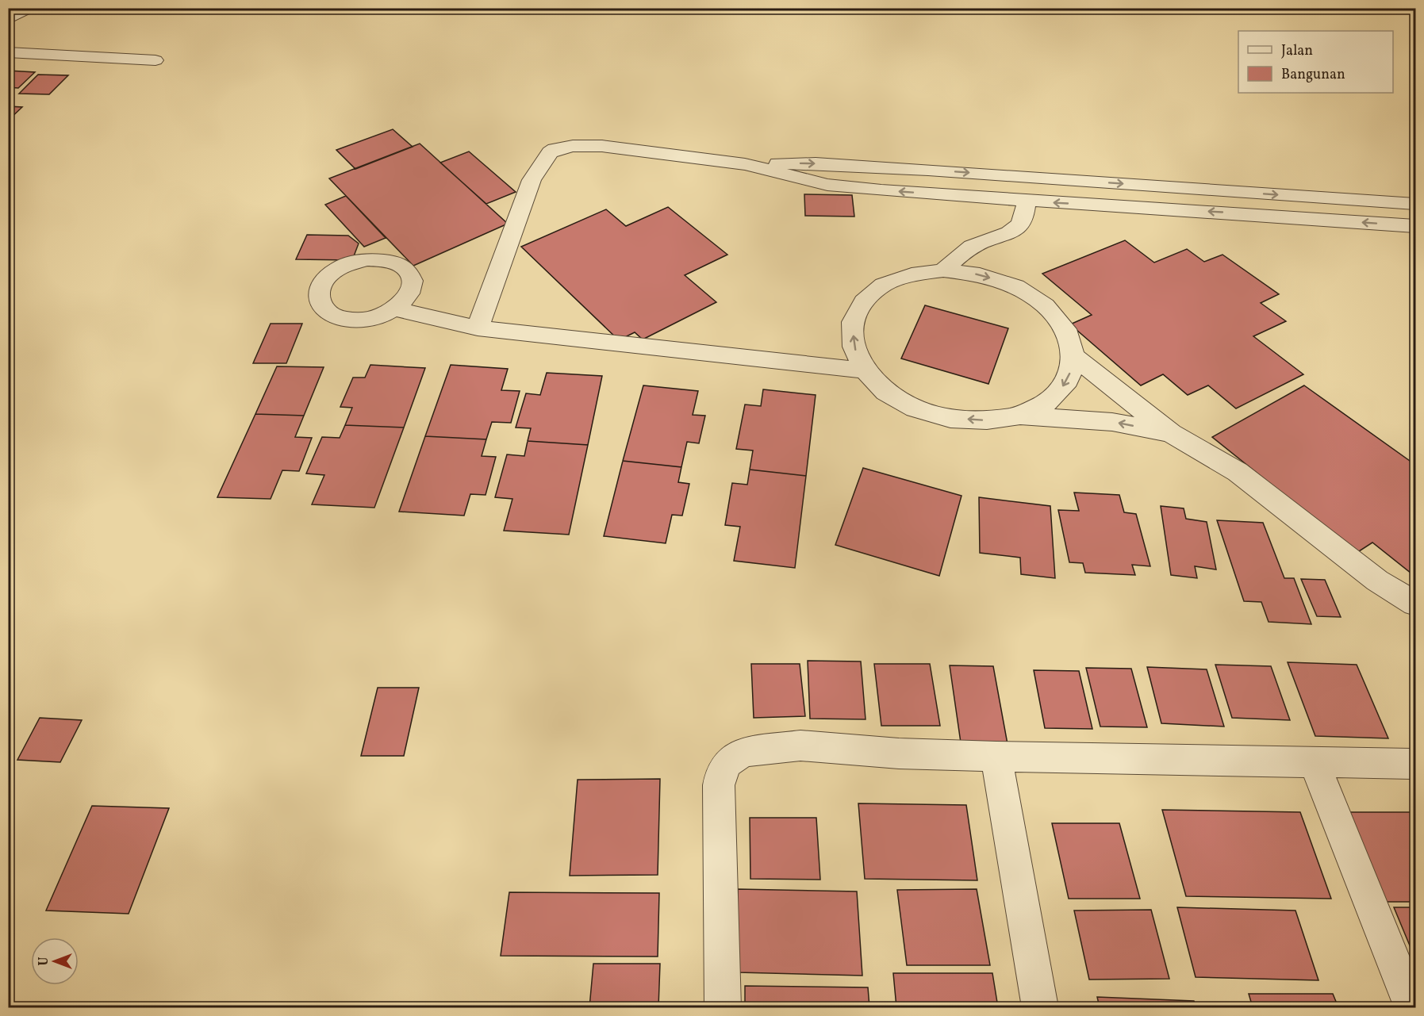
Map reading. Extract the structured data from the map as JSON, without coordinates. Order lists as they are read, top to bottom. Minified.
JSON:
{"legend":["Jalan","Bangunan"],"north":"left"}
